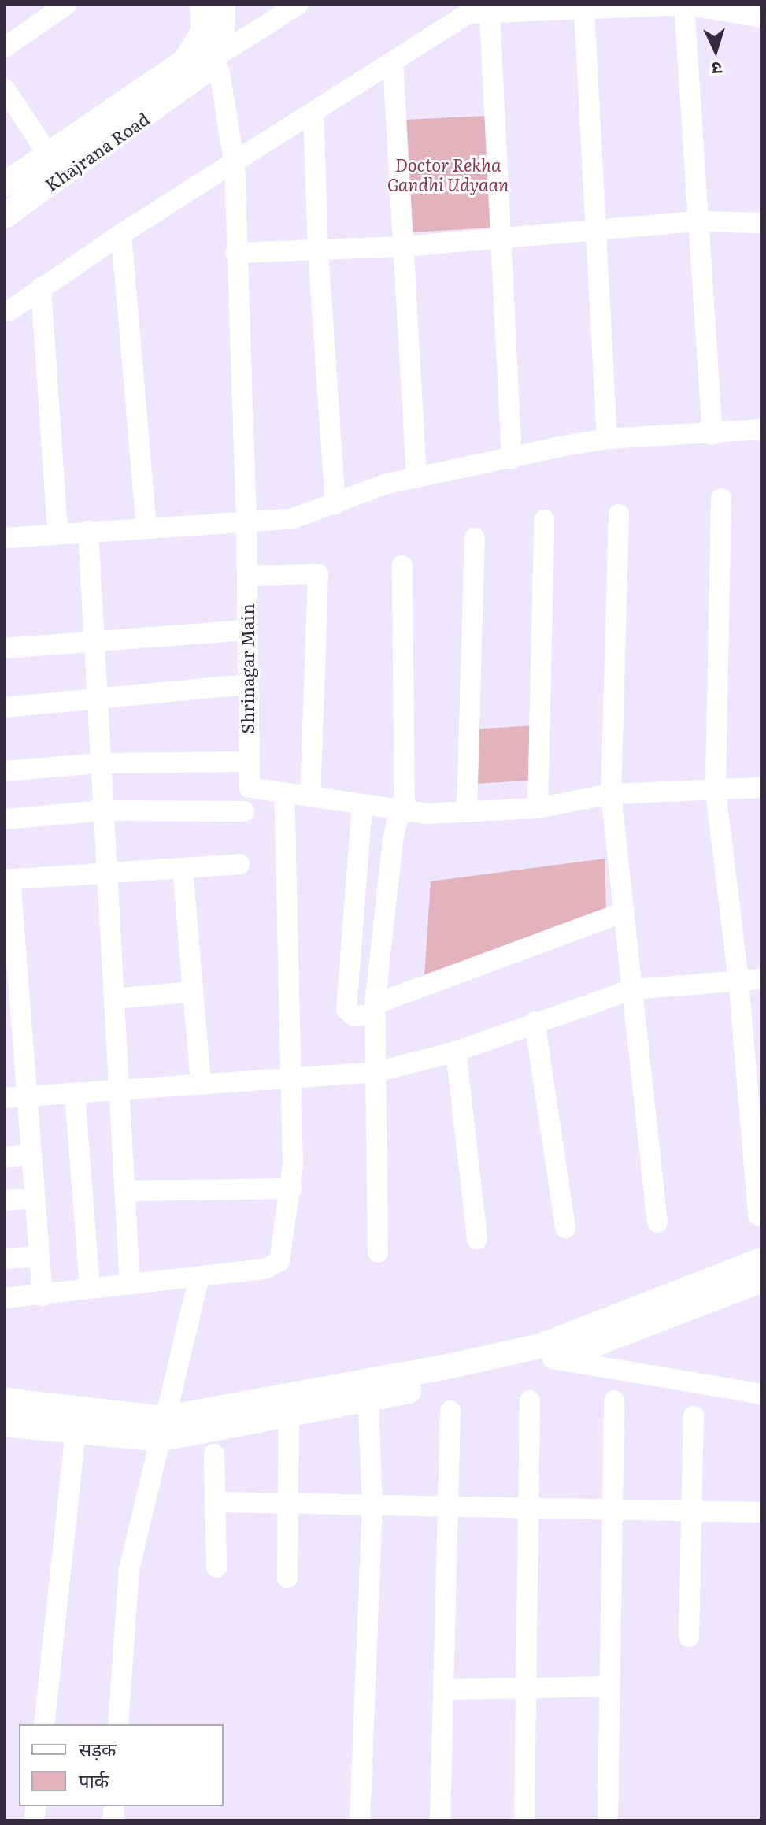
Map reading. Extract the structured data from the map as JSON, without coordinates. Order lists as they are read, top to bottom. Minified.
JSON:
{"streets":{"main road":["Khajrana Road"],"street":["Shrinagar Main"]},"parks":["Doctor Rekha Gandhi Udyaan"],"legend":["सड़क","पार्क"],"north":"bottom"}
